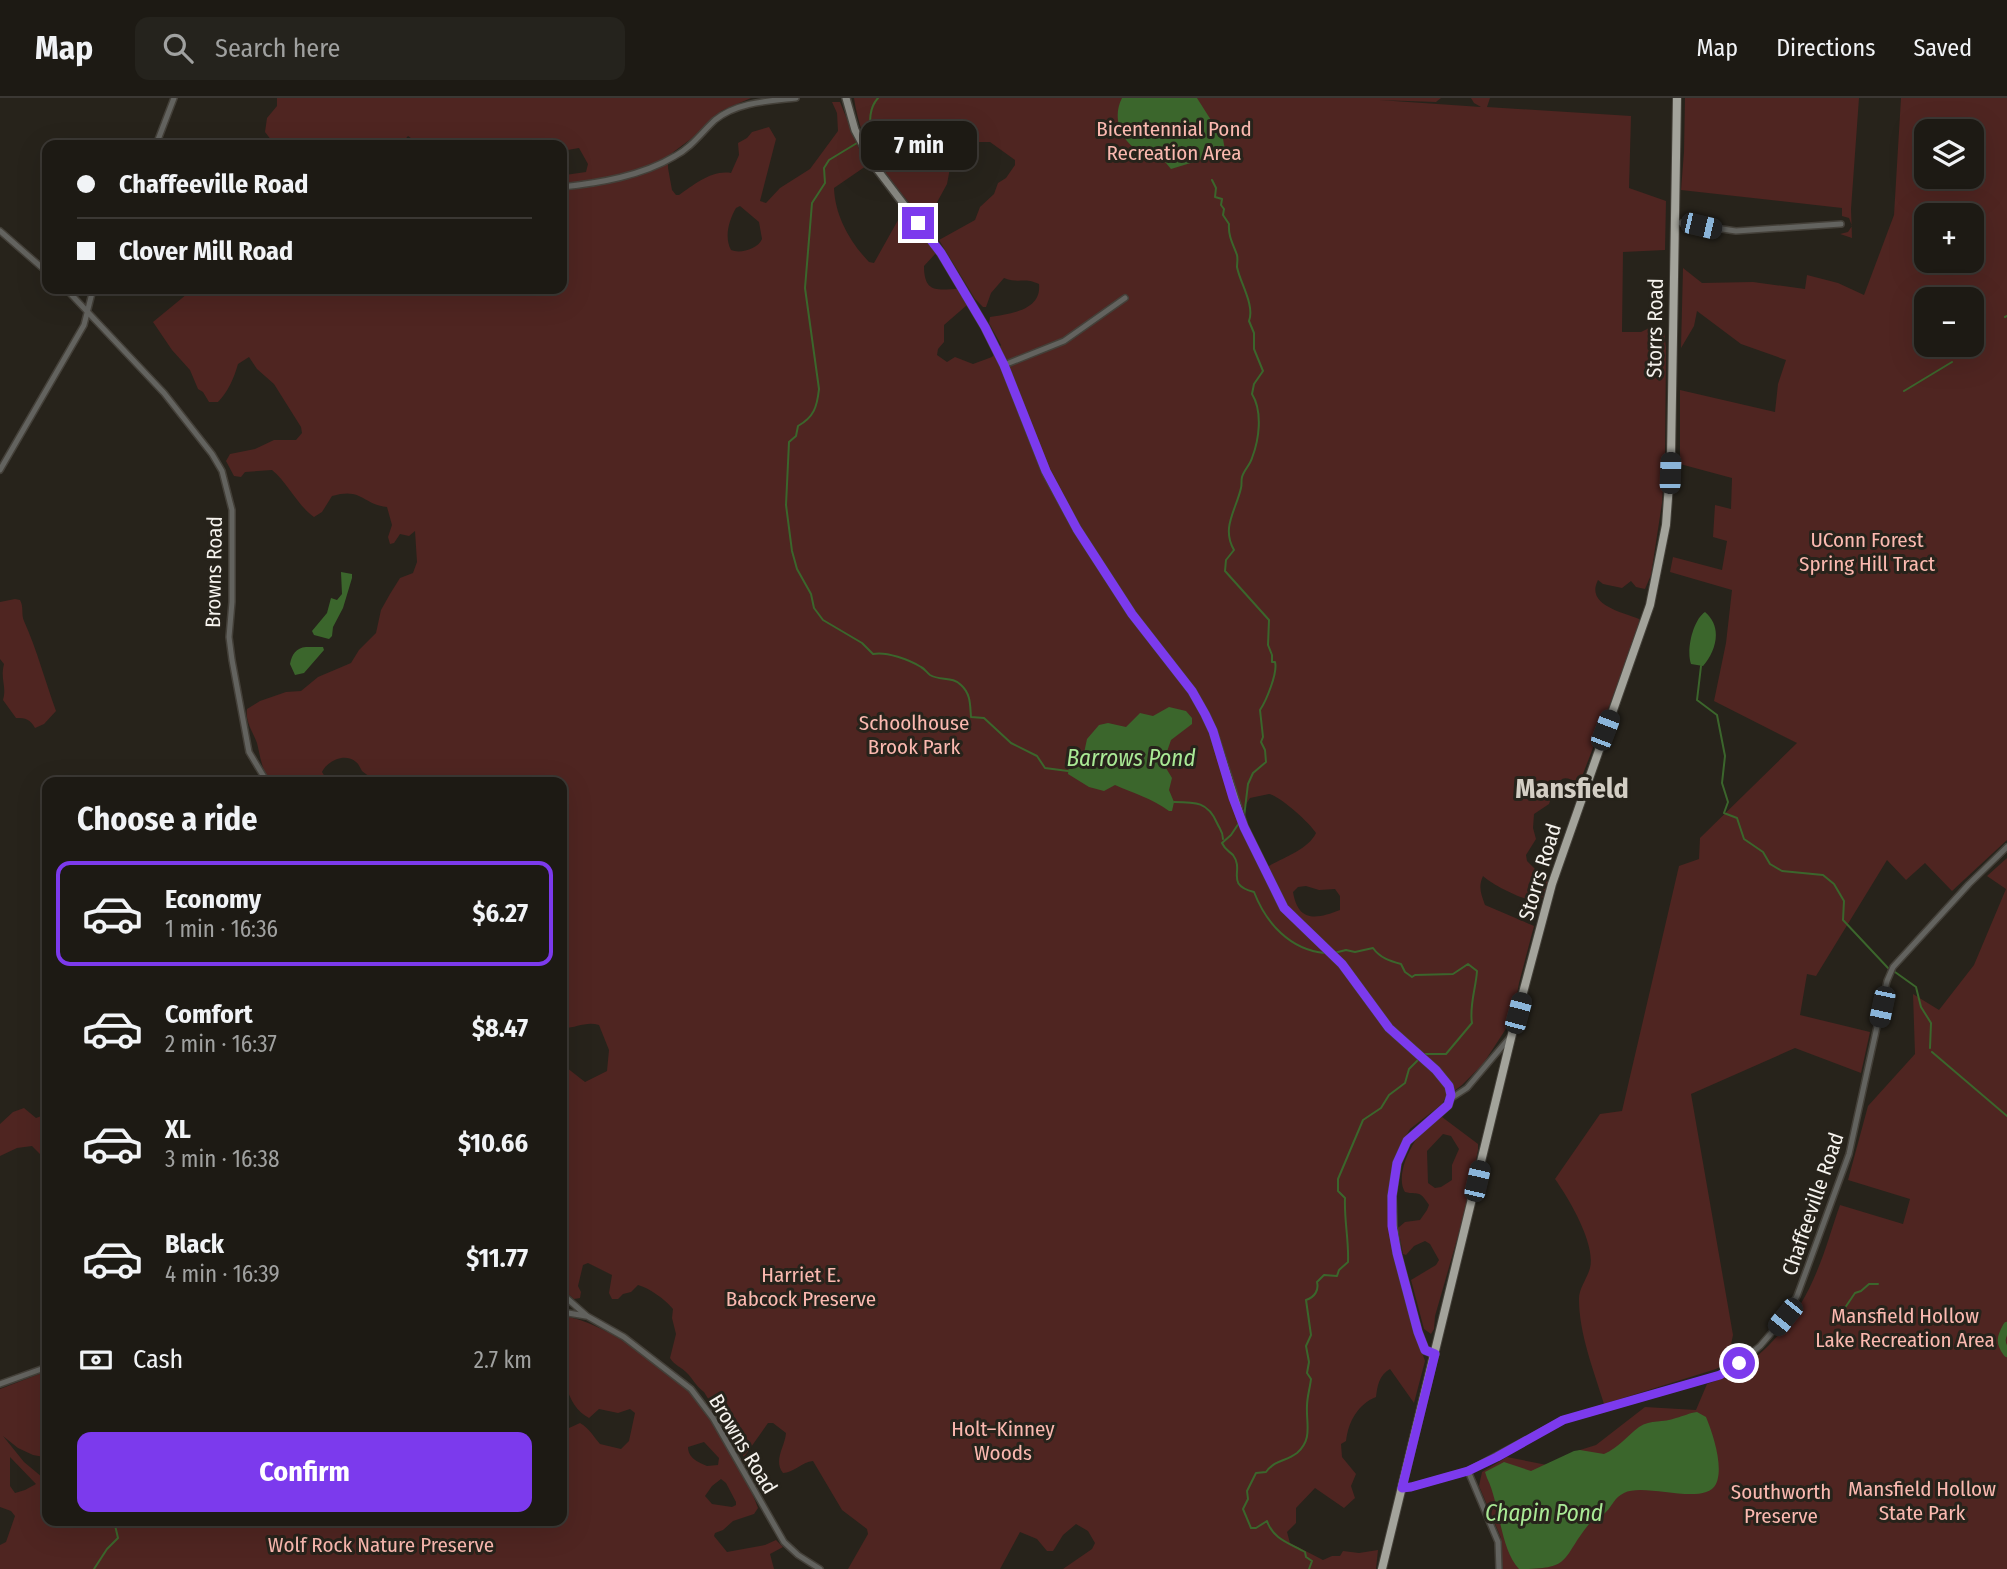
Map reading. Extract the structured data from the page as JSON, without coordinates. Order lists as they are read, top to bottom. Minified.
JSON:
{"streets":{"main road":["Storrs Road"],"street":["Browns Road","Chaffeeville Road"]},"crossings":[["Storrs Road","Chaffeeville Road"]],"districts":["Mansfield"],"water":["Barrows Pond","Chapin Pond"],"parks":["Bicentennial Pond Recreation Area","UConn Forest Spring Hill Tract","Schoolhouse Brook Park","Harriet E. Babcock Preserve","Mansfield Hollow Lake Recreation Area","Holt–Kinney Woods","Mansfield Hollow State Park","Southworth Preserve","Wolf Rock Nature Preserve"],"page":{"header":"Map","search":"Search here","nav":["Map","Directions","Saved"],"map_buttons":["+","−"],"bubble":"7 min","banner":["Chaffeeville Road","Clover Mill Road"],"heading":"Choose a ride","list":[{"name":"Economy","note":"1 min · 16:36","value":"$6.27"},{"name":"Comfort","note":"2 min · 16:37","value":"$8.47"},{"name":"XL","note":"3 min · 16:38","value":"$10.66"},{"name":"Black","note":"4 min · 16:39","value":"$11.77"}],"pay":["Cash","2.7 km"],"buttons":"Confirm"}}
